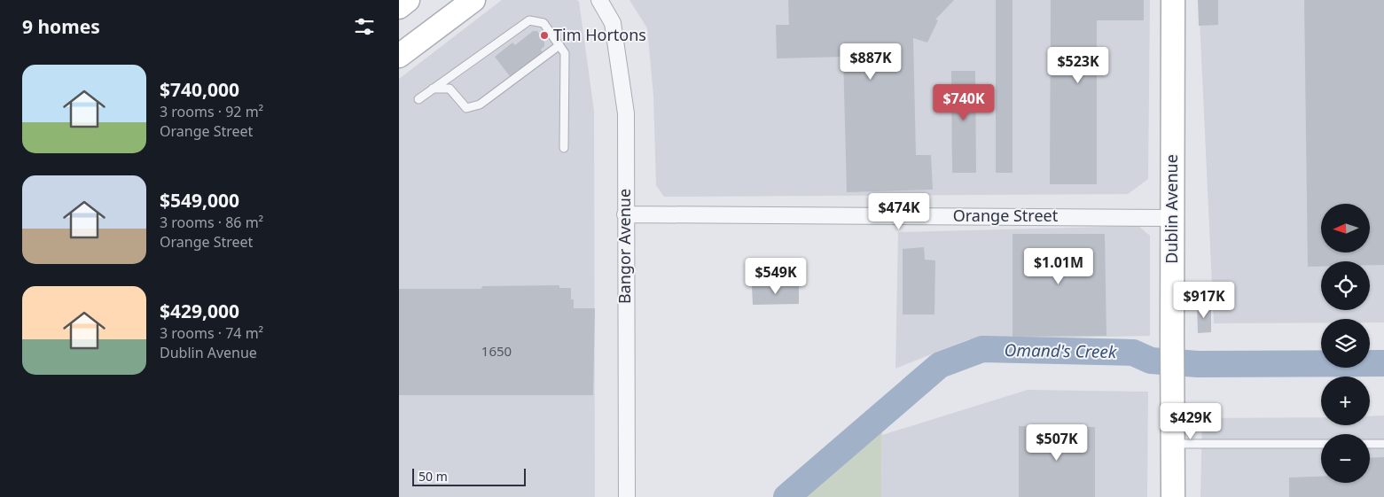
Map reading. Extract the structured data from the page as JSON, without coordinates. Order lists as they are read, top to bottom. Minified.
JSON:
{"streets":{"main road":["Dublin Avenue"],"street":["Orange Street","Bangor Avenue"]},"crossings":[["Dublin Avenue","Orange Street"],["Orange Street","Bangor Avenue"]],"water":["Omand's Creek"],"places":["Tim Hortons"],"house_numbers":["1650"],"scale_bar":"50 m","north":"left","page":{"heading":"9 homes","price":["$887K","$523K","$740K","$474K","$1.01M","$549K","$917K","$429K","$507K"],"list":[{"name":"$740,000","note":"3 rooms · 92 m² · Orange Street"},{"name":"$549,000","note":"3 rooms · 86 m² · Orange Street"},{"name":"$429,000","note":"3 rooms · 74 m² · Dublin Avenue"}],"map_buttons":["+","−"],"scale":"50 m"}}
